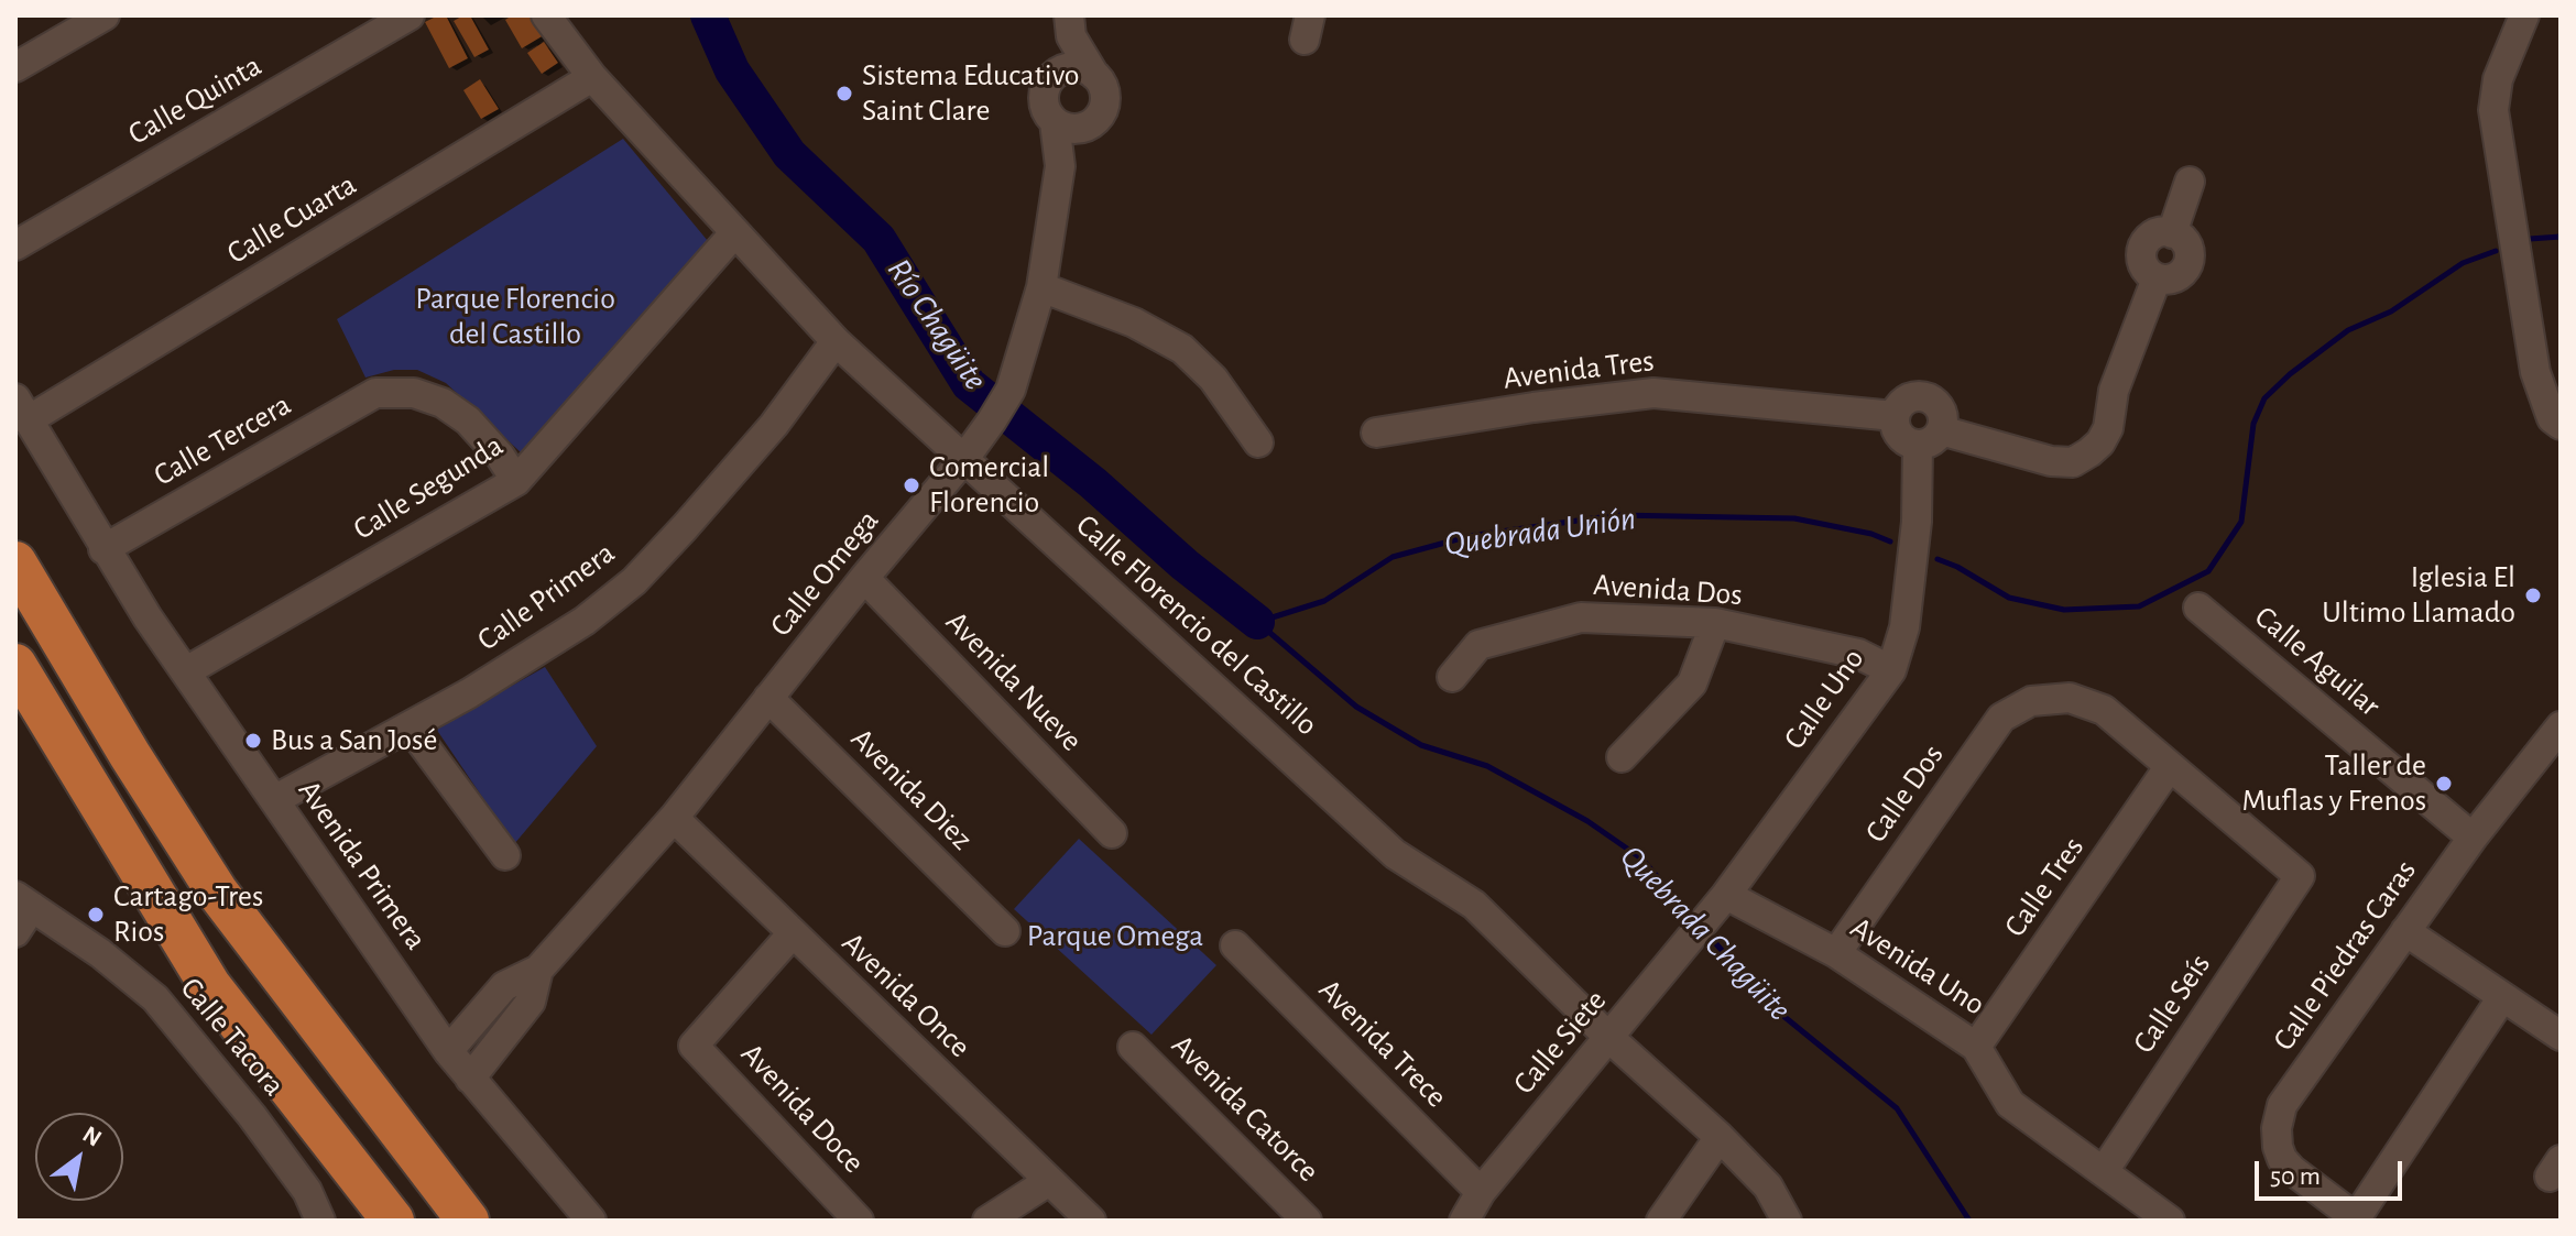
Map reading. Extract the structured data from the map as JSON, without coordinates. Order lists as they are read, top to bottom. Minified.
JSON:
{"streets":{"street":["Calle Quinta","Calle Cuarta","Avenida Tres","Calle Tercera","Calle Segunda","Calle Omega","Avenida Dos","Calle Primera","Calle Florencio del Castillo","Calle Aguilar","Avenida Nueve","Calle Uno","Avenida Diez","Calle Dos","Avenida Primera","Calle Tres","Calle Piedras Caras","Avenida Uno","Avenida Once","Calle Seís","Calle Tacora","Calle Siete","Avenida Trece","Avenida Doce","Avenida Catorce"]},"crossings":[["Calle Cuarta","Calle Florencio del Castillo"],["Calle Cuarta","Avenida Primera"],["Avenida Tres","Calle Uno"],["Calle Tercera","Calle Segunda"],["Calle Tercera","Avenida Primera"],["Calle Segunda","Calle Florencio del Castillo"],["Calle Segunda","Avenida Primera"],["Calle Omega","Calle Florencio del Castillo"],["Calle Omega","Avenida Nueve"],["Calle Omega","Avenida Diez"],["Calle Omega","Avenida Primera"],["Calle Omega","Avenida Once"],["Avenida Dos","Calle Uno"],["Calle Primera","Calle Florencio del Castillo"],["Calle Primera","Avenida Primera"],["Calle Florencio del Castillo","Calle Siete"],["Calle Aguilar","Calle Piedras Caras"],["Calle Uno","Avenida Uno"],["Calle Uno","Calle Siete"],["Calle Dos","Calle Tres"],["Calle Dos","Avenida Uno"],["Calle Dos","Calle Seís"],["Calle Tres","Avenida Uno"],["Calle Tres","Calle Seís"],["Avenida Uno","Calle Seís"],["Avenida Uno","Calle Siete"],["Avenida Once","Avenida Doce"],["Calle Siete","Avenida Trece"]],"water":["Río Chagüite","Quebrada Unión","Quebrada Chagüite"],"parks":["Parque Florencio del Castillo","Parque Omega"],"places":["Sistema Educativo Saint Clare","Comercial Florencio","Iglesia El Ultimo Llamado","Bus a San José","Taller de Muflas y Frenos","Cartago-Tres Rios"],"scale_bar":"50 m","north":"top right"}
